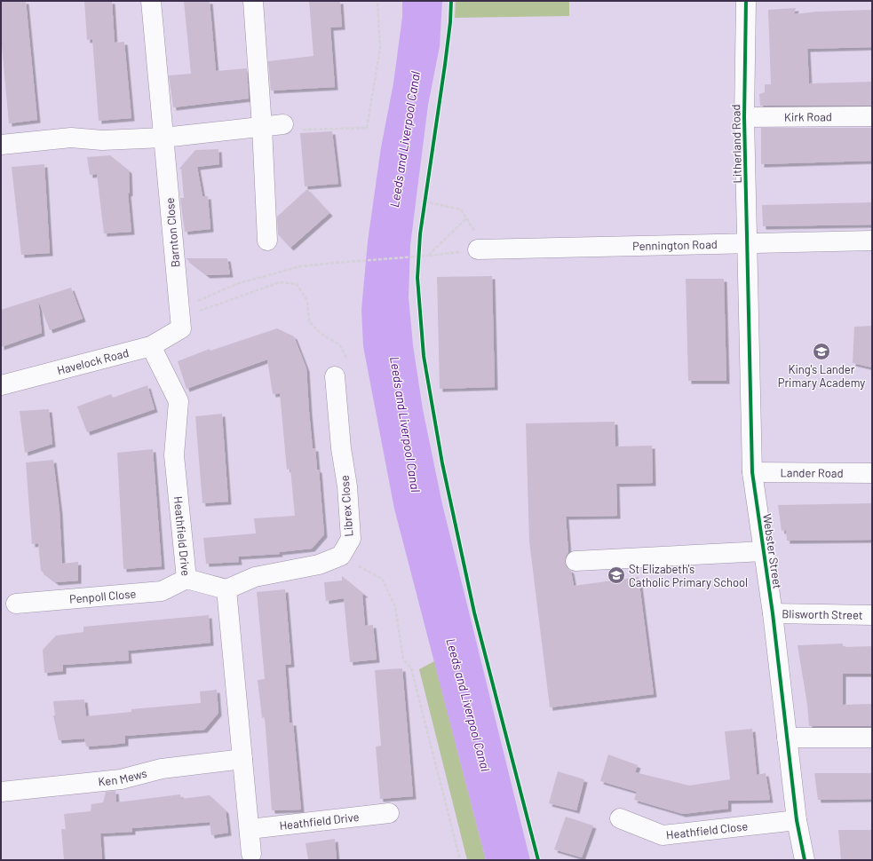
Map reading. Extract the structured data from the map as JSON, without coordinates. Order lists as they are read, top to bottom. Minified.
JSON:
{"streets":{"street":["Kirk Road","Litherland Road","Barnton Close","Pennington Road","Havelock Road","Lander Road","Librex Close","Heathfield Drive","Webster Street","Penpoll Close","Blisworth Street","Ken Mews","Heathfield Close"]},"crossings":[["Kirk Road","Litherland Road"],["Litherland Road","Pennington Road"],["Litherland Road","Webster Street"],["Barnton Close","Havelock Road"],["Pennington Road","Webster Street"],["Havelock Road","Heathfield Drive"],["Lander Road","Webster Street"],["Heathfield Drive","Penpoll Close"],["Webster Street","Blisworth Street"],["Webster Street","Heathfield Close"]],"water":["Leeds and Liverpool Canal"],"places":{"school or university":["King's Lander Primary Academy","St Elizabeth's Catholic Primary School"]}}
